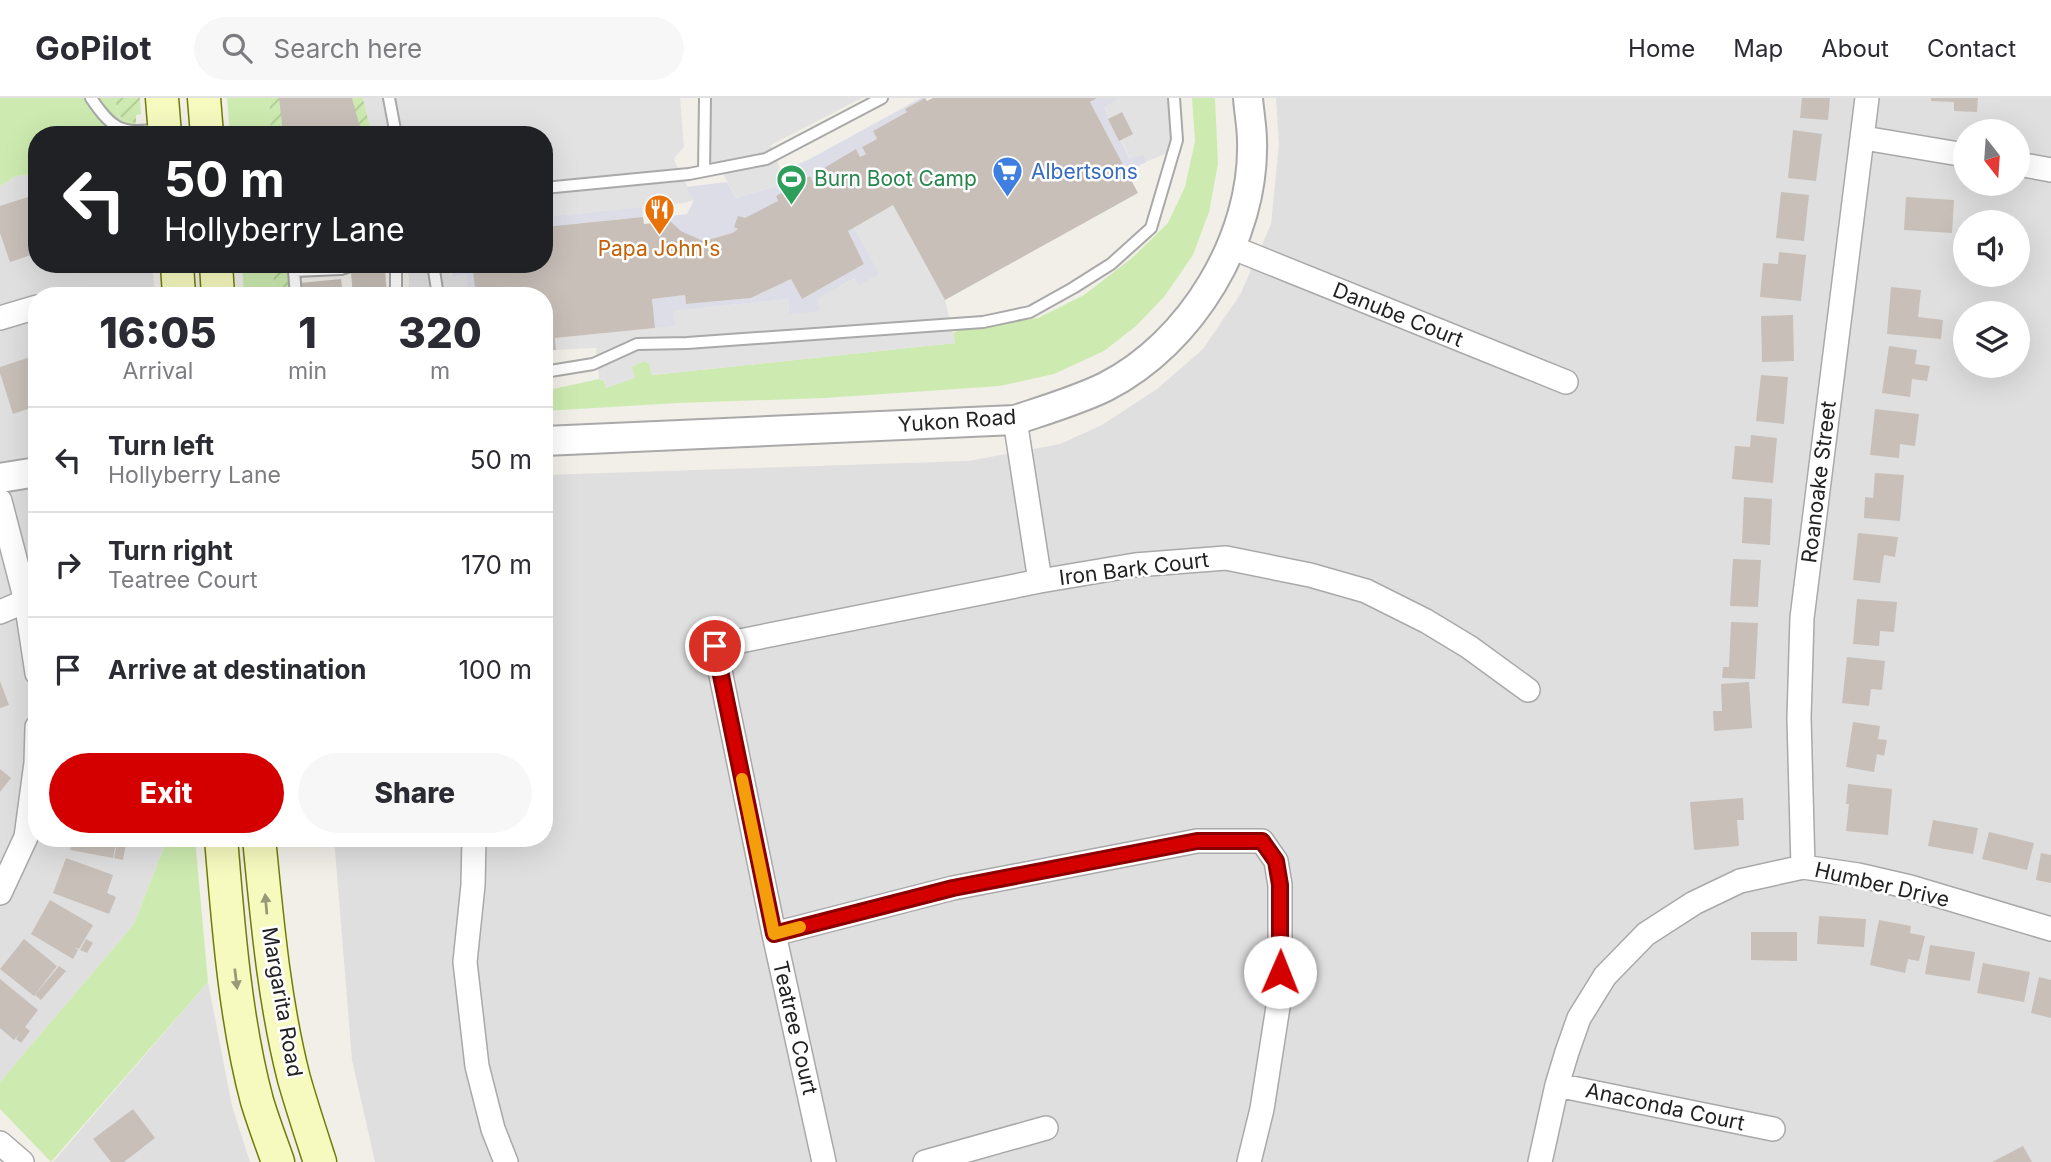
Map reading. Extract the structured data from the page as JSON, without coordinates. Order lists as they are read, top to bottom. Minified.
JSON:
{"streets":{"main road":["Margarita Road"],"street":["Danube Court","Yukon Road","Roanoake Street","Iron Bark Court","Humber Drive","Teatree Court","Anaconda Court"]},"crossings":[["Danube Court","Yukon Road"],["Roanoake Street","Humber Drive"],["Iron Bark Court","Teatree Court"],["Humber Drive","Anaconda Court"]],"places":{"supermarket":["Albertsons"],"sports":["Burn Boot Camp"],"restaurant":["Papa John's"]},"north":"bottom","page":{"header":"GoPilot","search":"Search here","nav":["Home","Map","About","Contact"],"turn":["50 m","Hollyberry Lane"],"eta":["16:05","Arrival","1","min","320","m"],"list":[{"name":"Turn left","note":"Hollyberry Lane","value":"50 m"},{"name":"Turn right","note":"Teatree Court","value":"170 m"},{"name":"Arrive at destination","value":"100 m"}],"buttons":["Exit","Share"]}}
